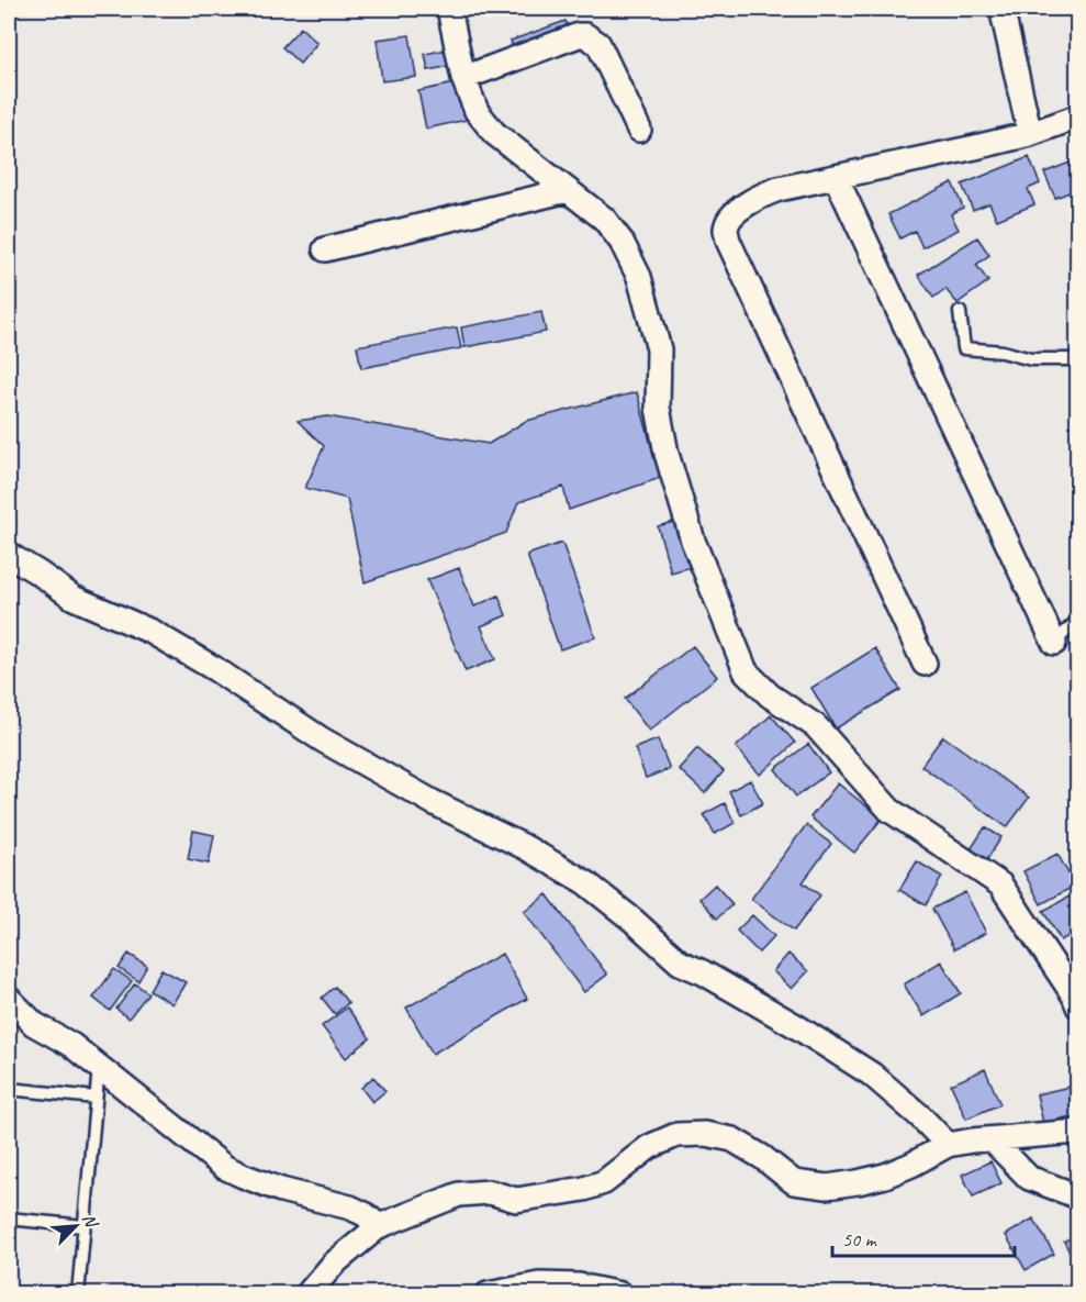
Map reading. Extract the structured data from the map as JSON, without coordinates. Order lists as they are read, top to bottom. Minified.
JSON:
{"scale_bar":"50 m","north":"top right"}
